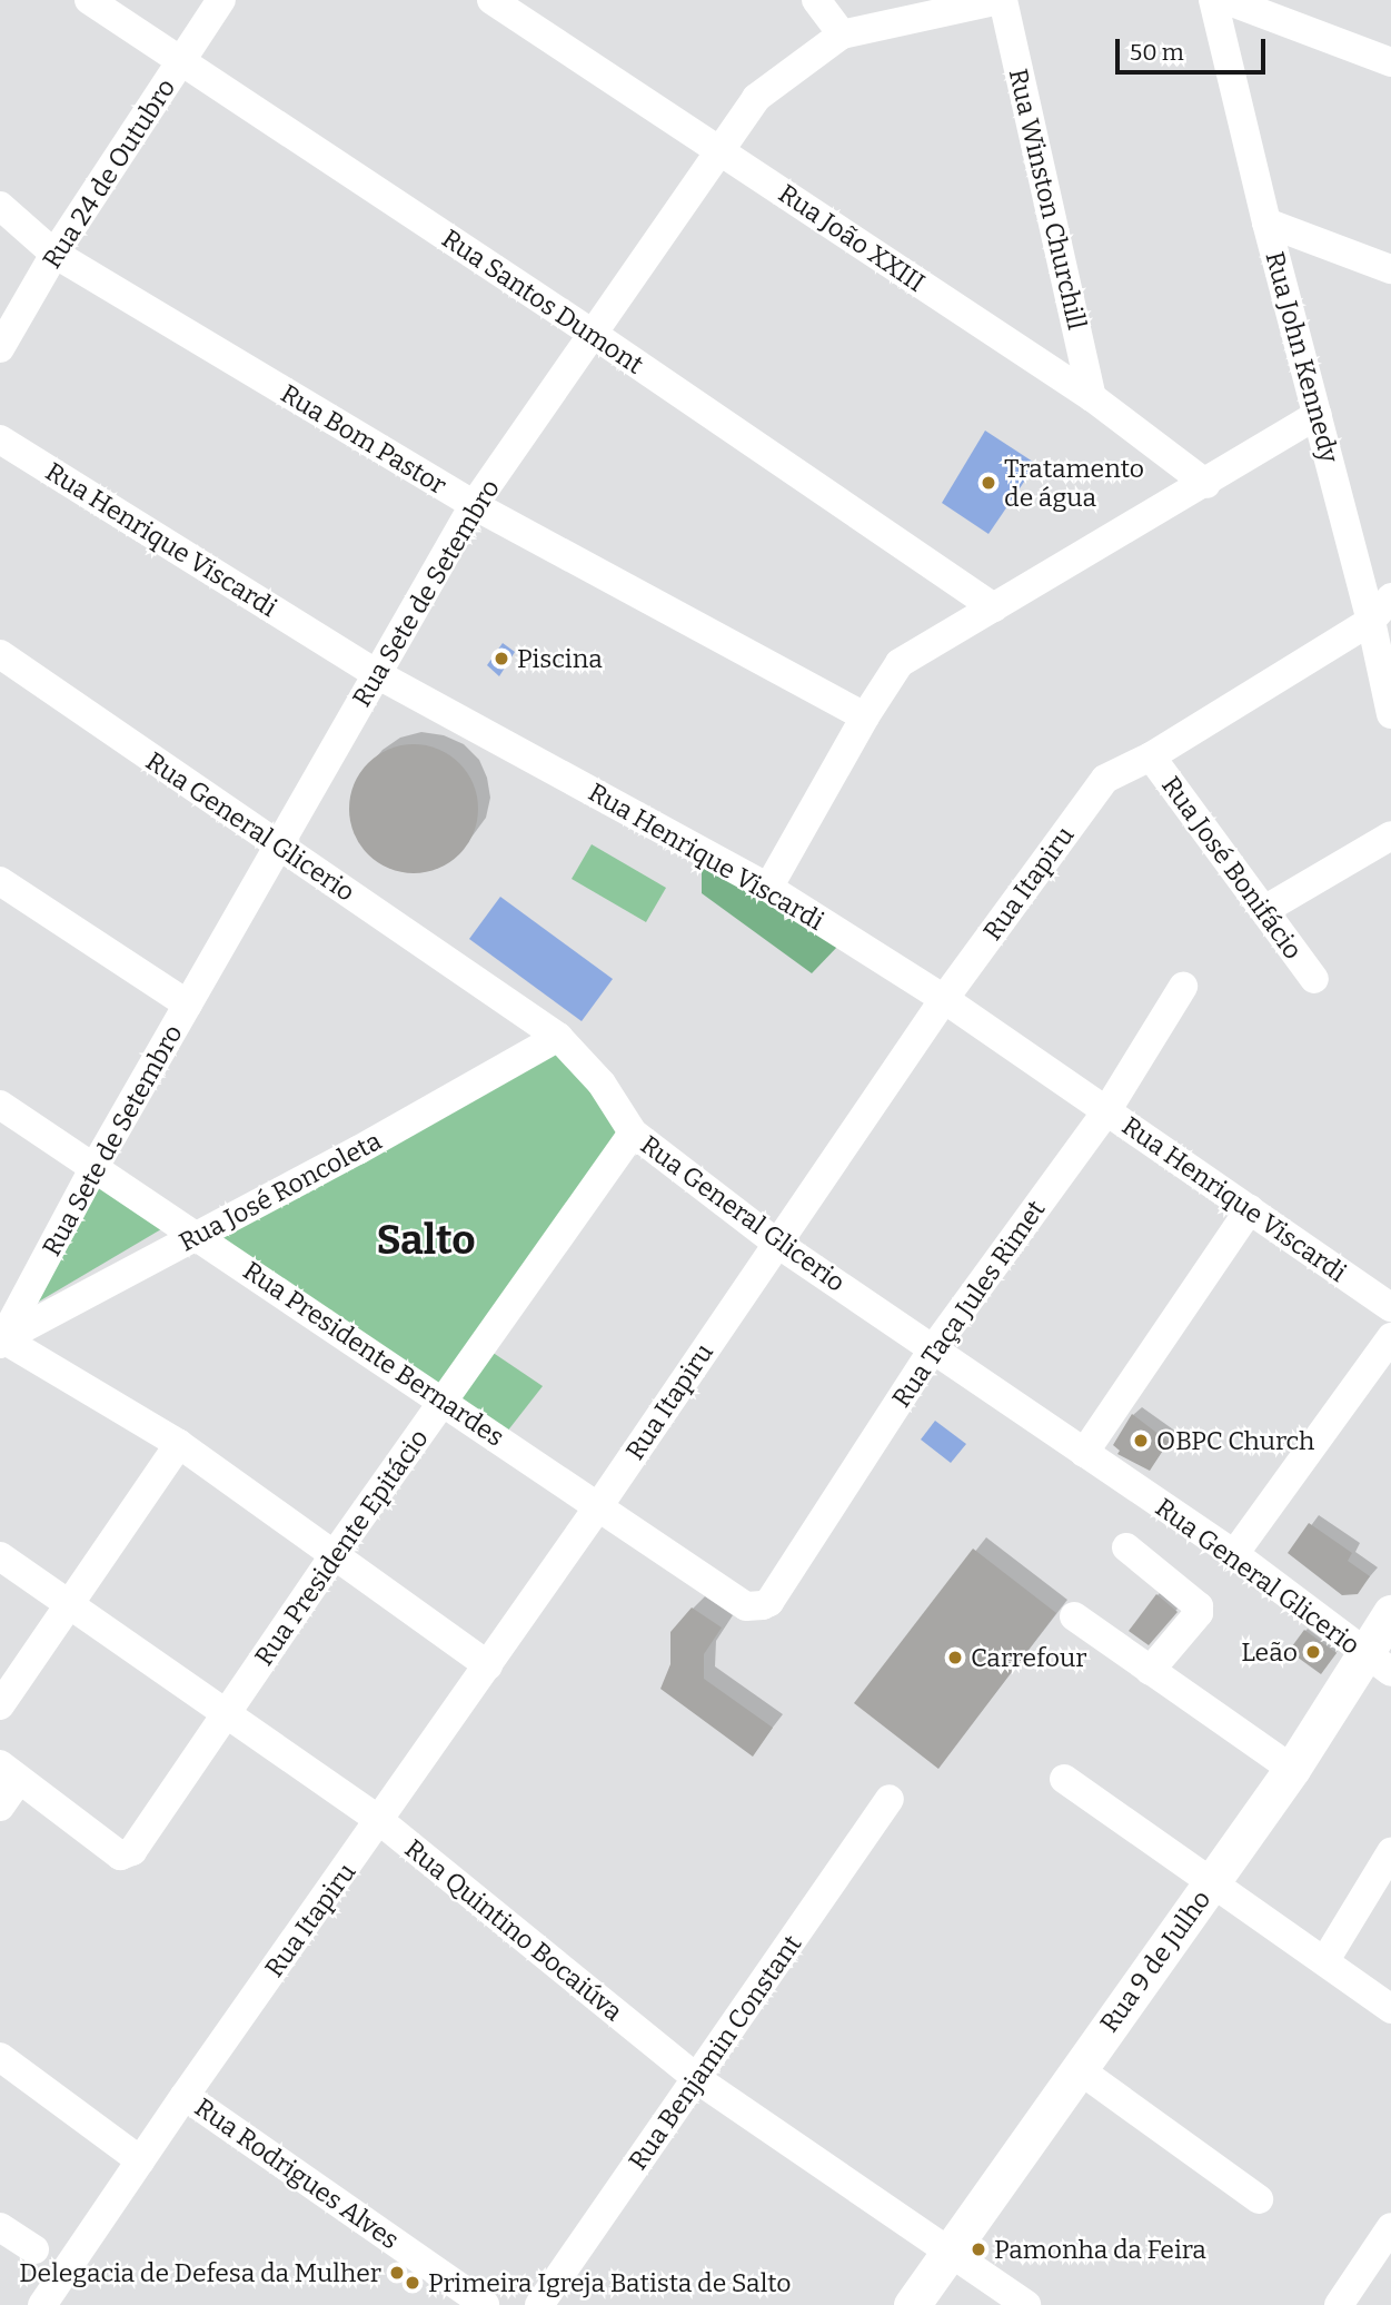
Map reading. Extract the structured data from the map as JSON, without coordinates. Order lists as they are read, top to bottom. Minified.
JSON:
{"streets":{"main road":["Rua 9 de Julho"],"street":["Rua 24 de Outubro","Rua Winston Churchill","Rua João XXIII","Rua Santos Dumont","Rua John Kennedy","Rua Bom Pastor","Rua Henrique Viscardi","Rua Sete de Setembro","Rua General Glicerio","Rua José Bonifácio","Rua Itapiru","Rua José Roncoleta","Rua Taça Jules Rimet","Rua Presidente Bernardes","Rua Presidente Epitácio","Rua Quintino Bocaiúva","Rua Benjamin Constant","Rua Rodrigues Alves"]},"crossings":[["Rua 24 de Outubro","Rua Santos Dumont"],["Rua 24 de Outubro","Rua Bom Pastor"],["Rua Winston Churchill","Rua João XXIII"],["Rua Winston Churchill","Rua Sete de Setembro"],["Rua João XXIII","Rua Sete de Setembro"],["Rua Santos Dumont","Rua Sete de Setembro"],["Rua John Kennedy","Rua Itapiru"],["Rua Bom Pastor","Rua Sete de Setembro"],["Rua Henrique Viscardi","Rua Sete de Setembro"],["Rua Henrique Viscardi","Rua Itapiru"],["Rua Henrique Viscardi","Rua Taça Jules Rimet"],["Rua Sete de Setembro","Rua General Glicerio"],["Rua Sete de Setembro","Rua José Roncoleta"],["Rua Sete de Setembro","Rua Presidente Bernardes"],["Rua General Glicerio","Rua Itapiru"],["Rua General Glicerio","Rua José Roncoleta"],["Rua General Glicerio","Rua Taça Jules Rimet"],["Rua General Glicerio","Rua Presidente Epitácio"],["Rua General Glicerio","Rua 9 de Julho"],["Rua José Bonifácio","Rua Itapiru"],["Rua Itapiru","Rua Presidente Bernardes"],["Rua Itapiru","Rua Quintino Bocaiúva"],["Rua Itapiru","Rua Rodrigues Alves"],["Rua José Roncoleta","Rua Presidente Bernardes"],["Rua Taça Jules Rimet","Rua Presidente Bernardes"],["Rua Presidente Bernardes","Rua Presidente Epitácio"],["Rua Presidente Epitácio","Rua Quintino Bocaiúva"],["Rua Quintino Bocaiúva","Rua 9 de Julho"],["Rua Quintino Bocaiúva","Rua Benjamin Constant"]],"districts":["Salto"],"places":["Tratamento de água","Piscina","OBPC Church","Leão","Carrefour","Pamonha da Feira","Delegacia de Defesa da Mulher","Primeira Igreja Batista de Salto"],"scale_bar":"50 m"}
